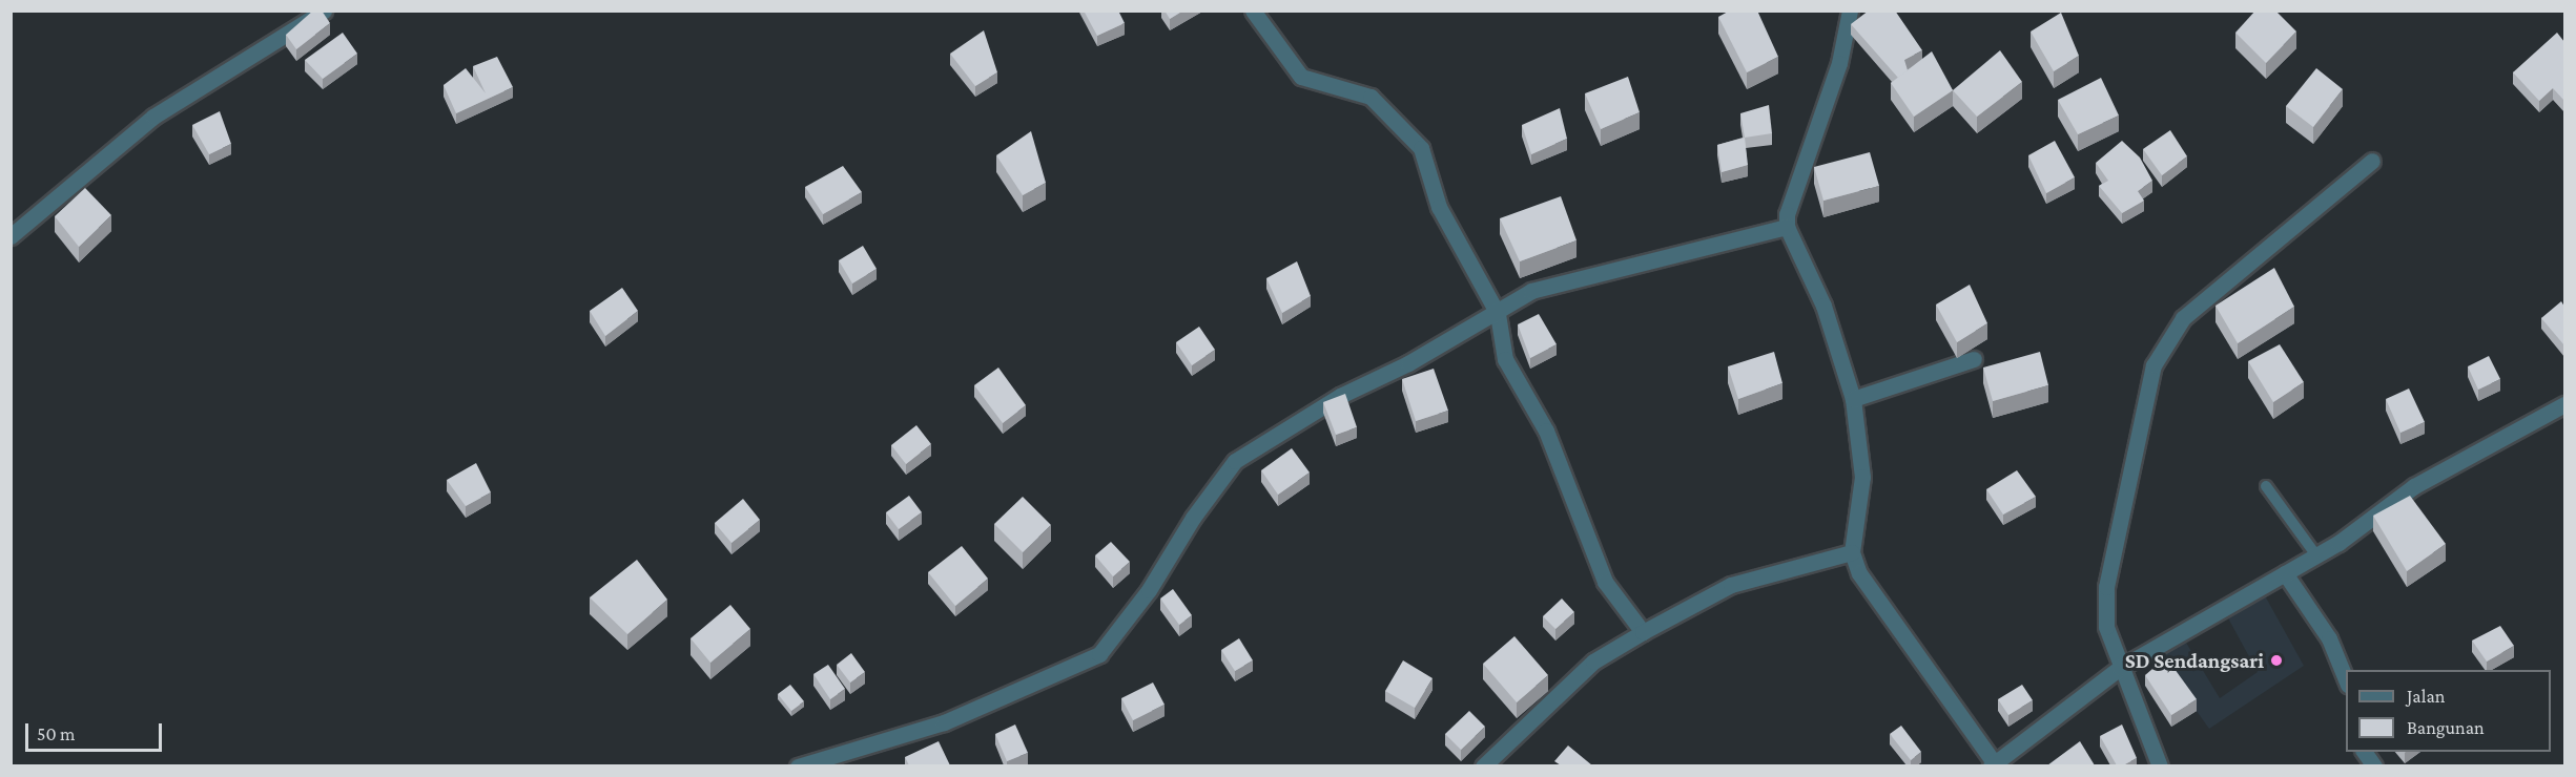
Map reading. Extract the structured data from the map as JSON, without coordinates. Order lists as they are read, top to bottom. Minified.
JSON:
{"places":["SD Sendangsari"],"legend":["Jalan","Bangunan"],"scale_bar":"50 m"}
